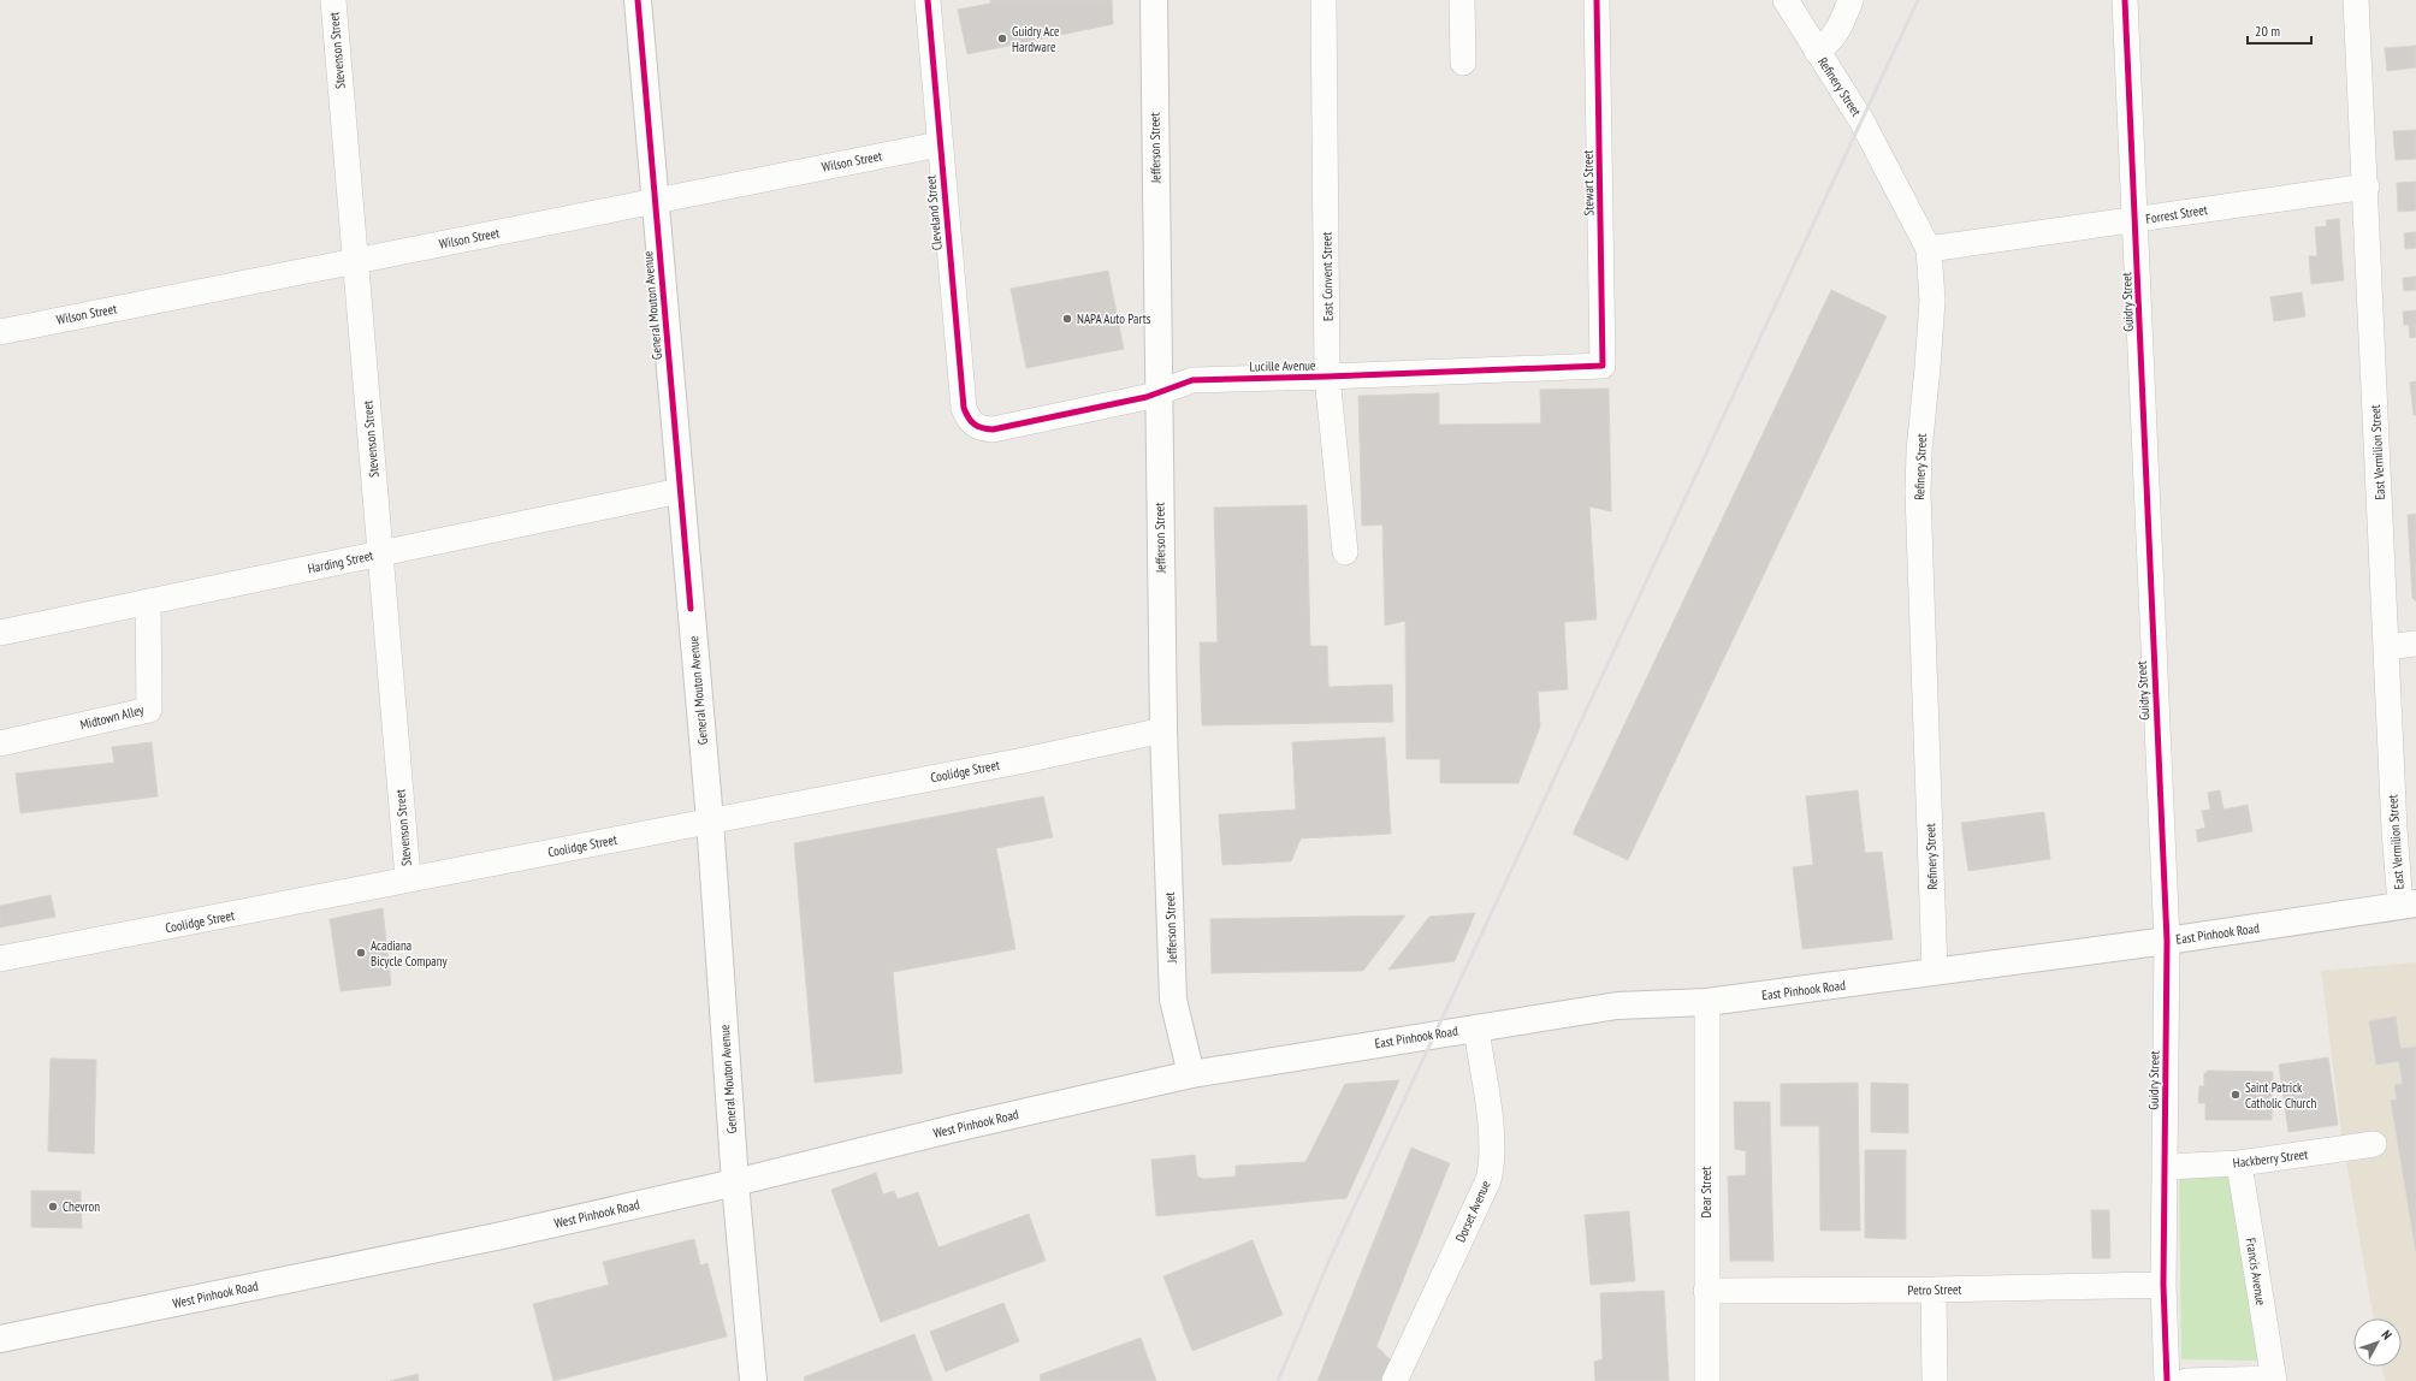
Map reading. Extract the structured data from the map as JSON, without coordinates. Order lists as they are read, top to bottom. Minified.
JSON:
{"streets":{"street":["Stevenson Street","Refinery Street","Jefferson Street","Wilson Street","Stewart Street","Cleveland Street","Forrest Street","East Convent Street","Guidry Street","General Mouton Avenue","Lucille Avenue","East Vermilion Street","Harding Street","Midtown Alley","Coolidge Street","East Pinhook Road","West Pinhook Road","Hackberry Street","Dear Street","Dorset Avenue","Francis Avenue","Petro Street"]},"crossings":[["Stevenson Street","Wilson Street"],["Stevenson Street","Harding Street"],["Stevenson Street","Coolidge Street"],["Refinery Street","Forrest Street"],["Refinery Street","East Pinhook Road"],["Jefferson Street","Lucille Avenue"],["Jefferson Street","Coolidge Street"],["Jefferson Street","East Pinhook Road"],["Jefferson Street","West Pinhook Road"],["Wilson Street","Cleveland Street"],["Wilson Street","General Mouton Avenue"],["Stewart Street","Lucille Avenue"],["Cleveland Street","Lucille Avenue"],["Forrest Street","Guidry Street"],["Forrest Street","East Vermilion Street"],["East Convent Street","Lucille Avenue"],["Guidry Street","East Pinhook Road"],["Guidry Street","Hackberry Street"],["Guidry Street","Petro Street"],["General Mouton Avenue","Harding Street"],["General Mouton Avenue","Coolidge Street"],["General Mouton Avenue","West Pinhook Road"],["East Vermilion Street","East Pinhook Road"],["Harding Street","Midtown Alley"],["East Pinhook Road","West Pinhook Road"],["East Pinhook Road","Dear Street"],["East Pinhook Road","Dorset Avenue"],["Hackberry Street","Francis Avenue"],["Dear Street","Petro Street"]],"places":["Guidry Ace Hardware","NAPA Auto Parts","Acadiana Bicycle Company","Saint Patrick Catholic Church","Chevron"],"scale_bar":"20 m","north":"top right"}
